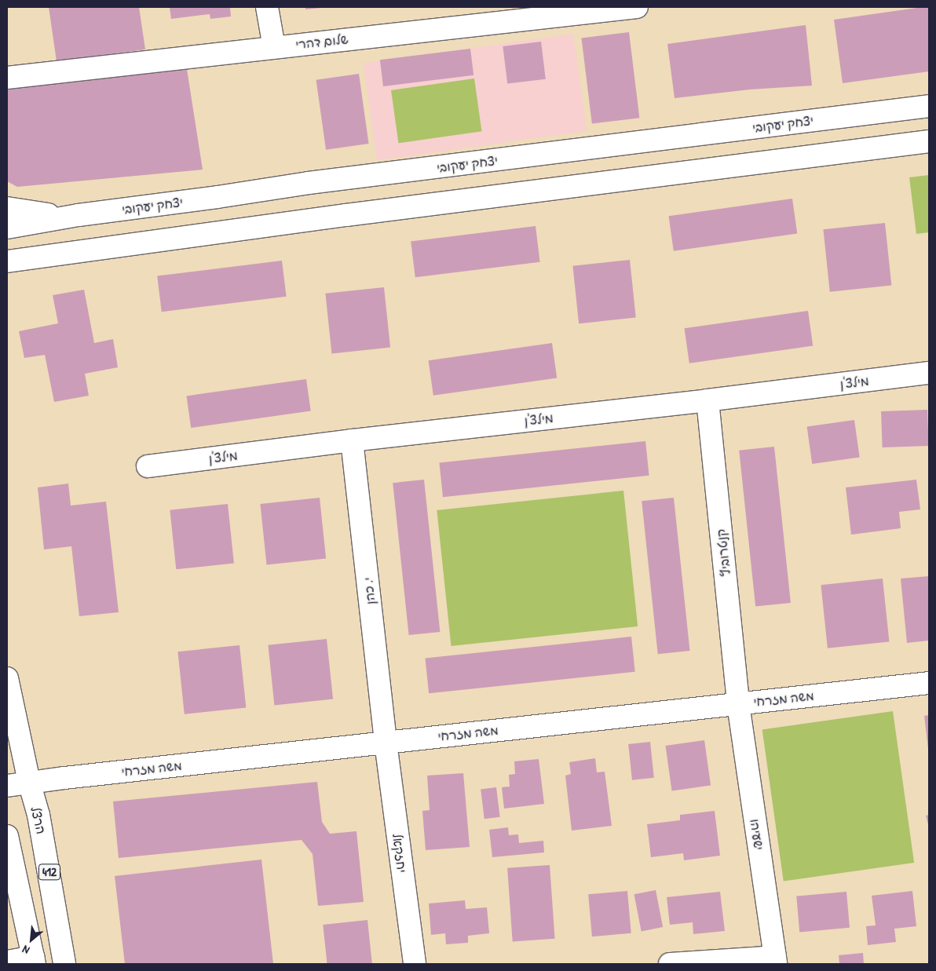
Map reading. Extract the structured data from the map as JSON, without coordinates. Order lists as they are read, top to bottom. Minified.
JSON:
{"streets":{"street":["שלום דהרי","יצחק יעקובי","מילצ'ן","קנטרוביץ","י. כהן","משה מזרחי","הרצל","ישעיהו","יחזקאל","412"]},"crossings":[["מילצ'ן","קנטרוביץ"],["מילצ'ן","י. כהן"],["קנטרוביץ","משה מזרחי"],["קנטרוביץ","ישעיהו"],["י. כהן","משה מזרחי"],["י. כהן","יחזקאל"],["משה מזרחי","הרצל"],["משה מזרחי","ישעיהו"],["משה מזרחי","יחזקאל"]],"north":"bottom left"}
